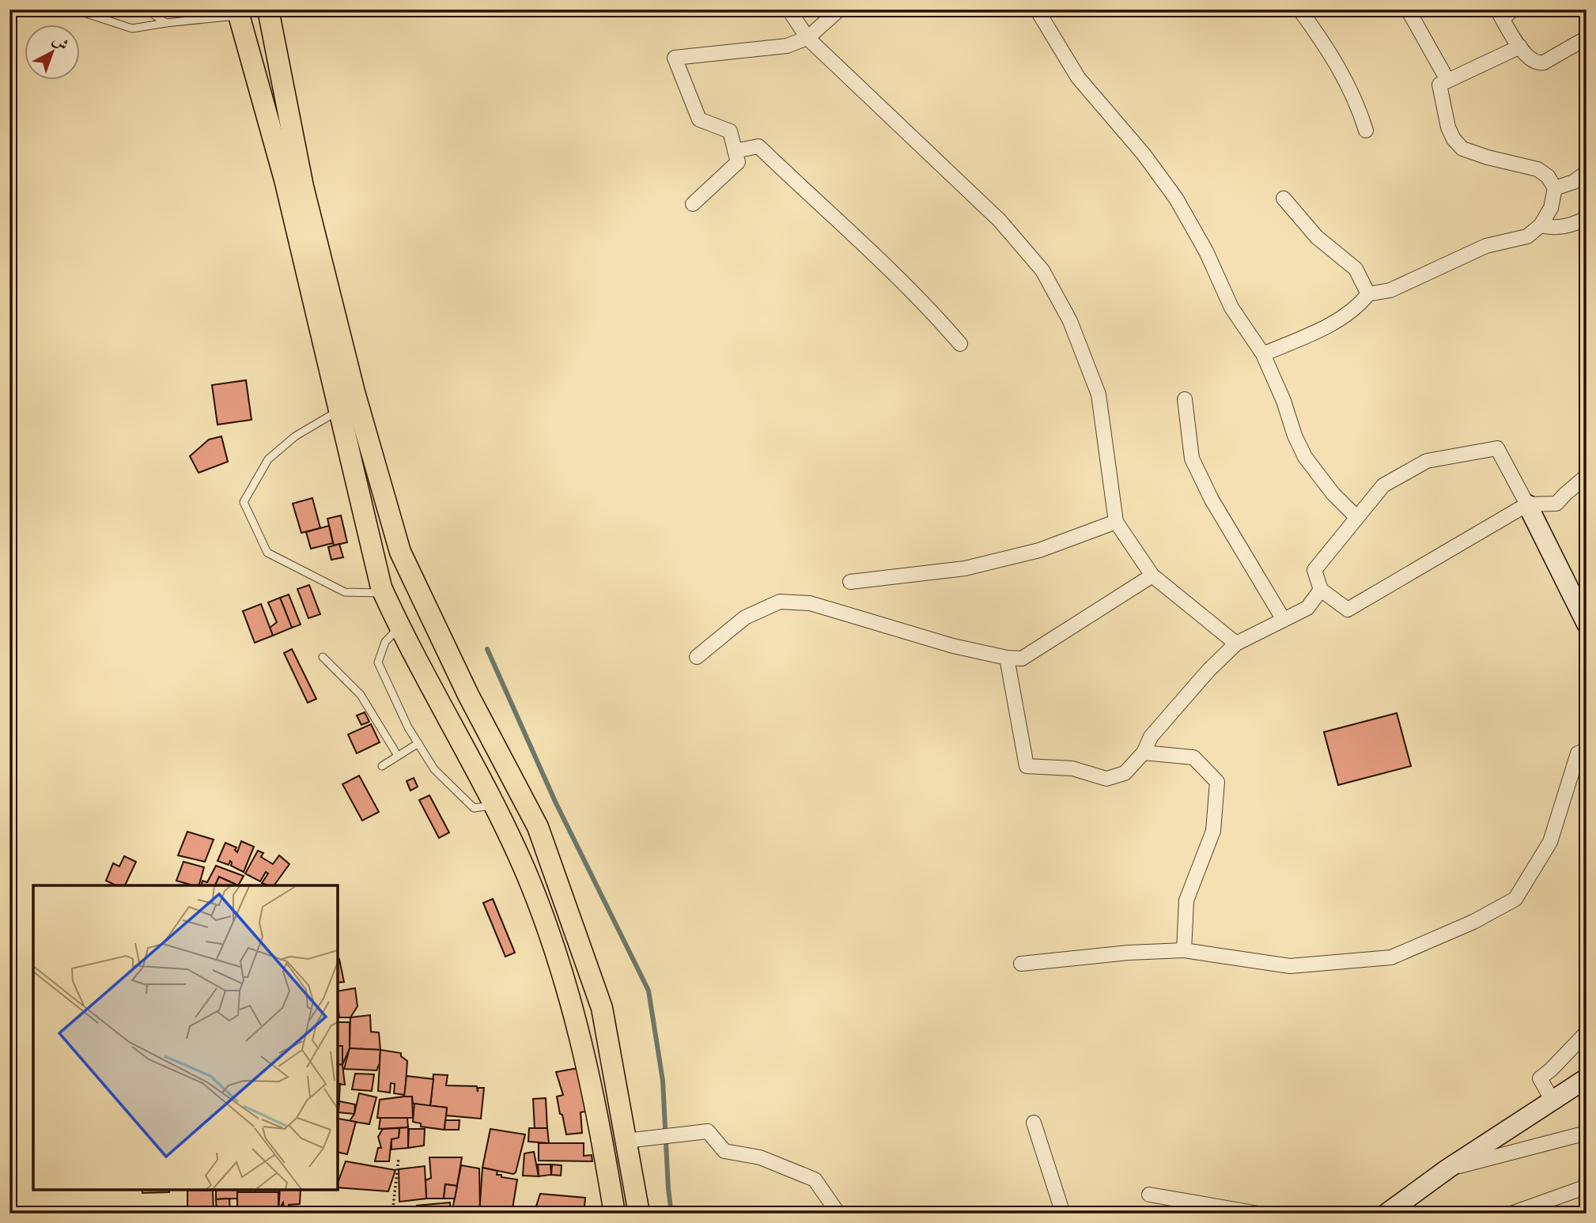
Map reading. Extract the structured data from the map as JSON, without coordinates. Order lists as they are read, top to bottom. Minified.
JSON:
{"north":"top right"}
